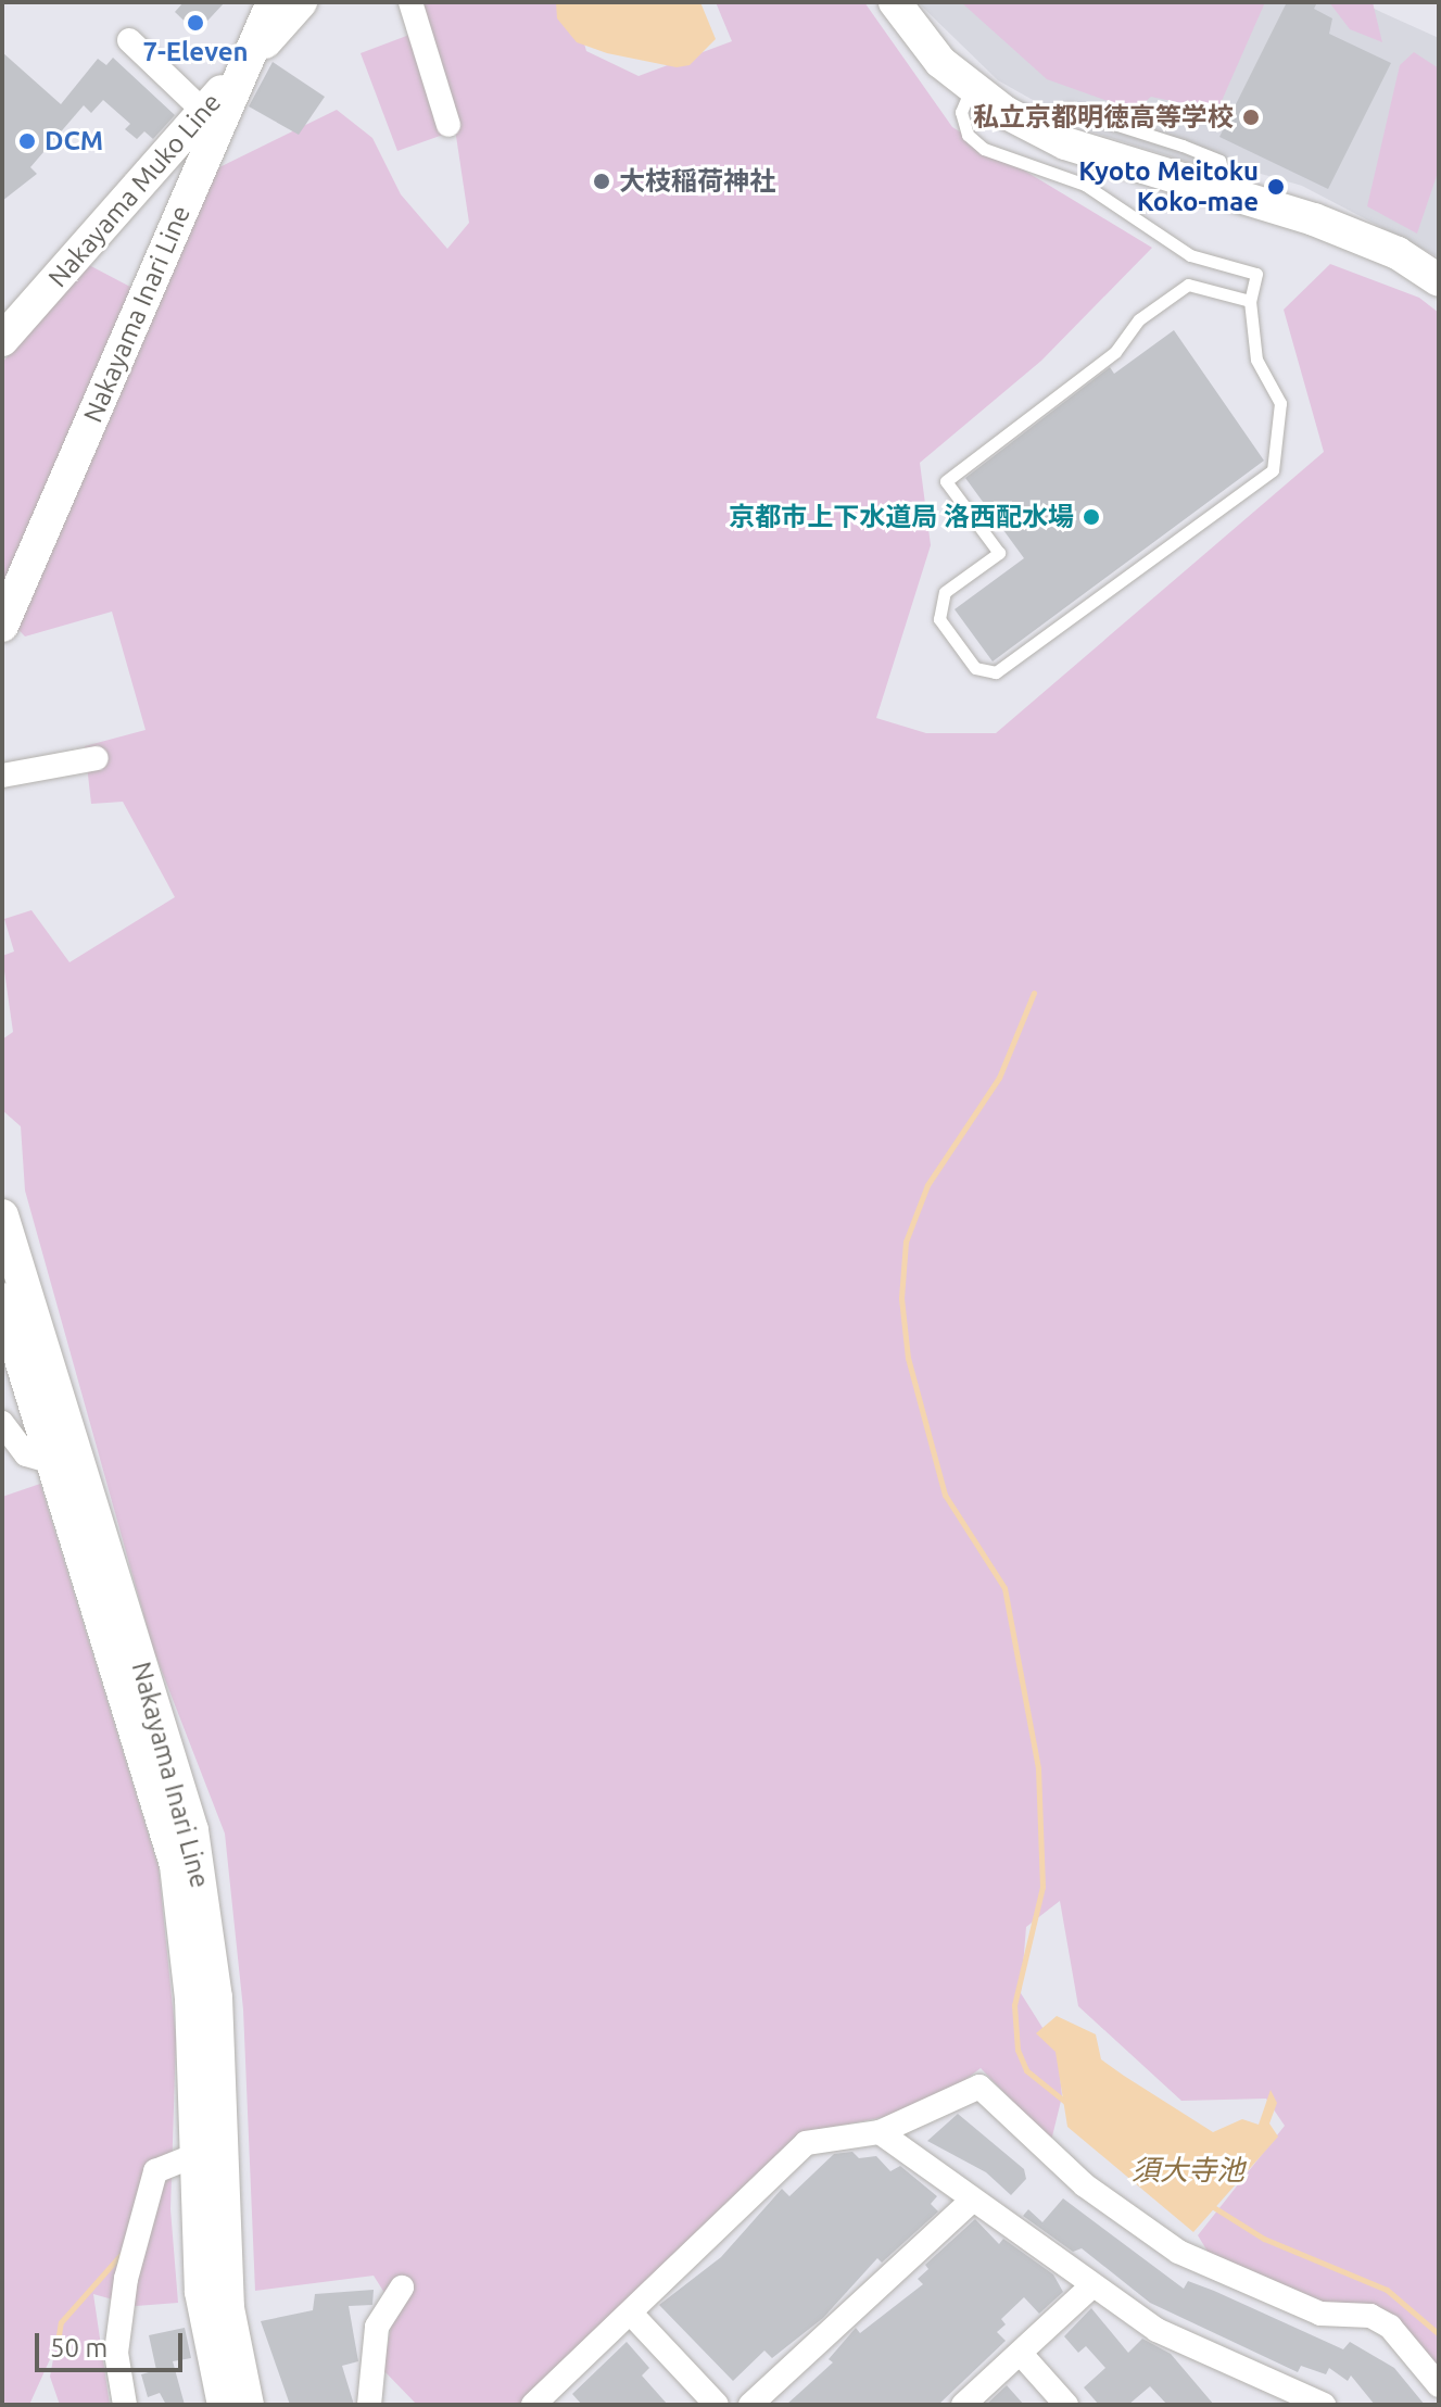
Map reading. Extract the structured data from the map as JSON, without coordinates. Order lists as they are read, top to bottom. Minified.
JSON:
{"streets":{"main road":["Nakayama Muko Line","Nakayama Inari Line"]},"crossings":[["Nakayama Muko Line","Nakayama Inari Line"]],"water":["須大寺池"],"places":["7-Eleven","私立京都明徳高等学校","DCM","大枝稲荷神社","Kyoto Meitoku Koko-mae","京都市上下水道局 洛西配水場"],"scale_bar":"50 m"}
